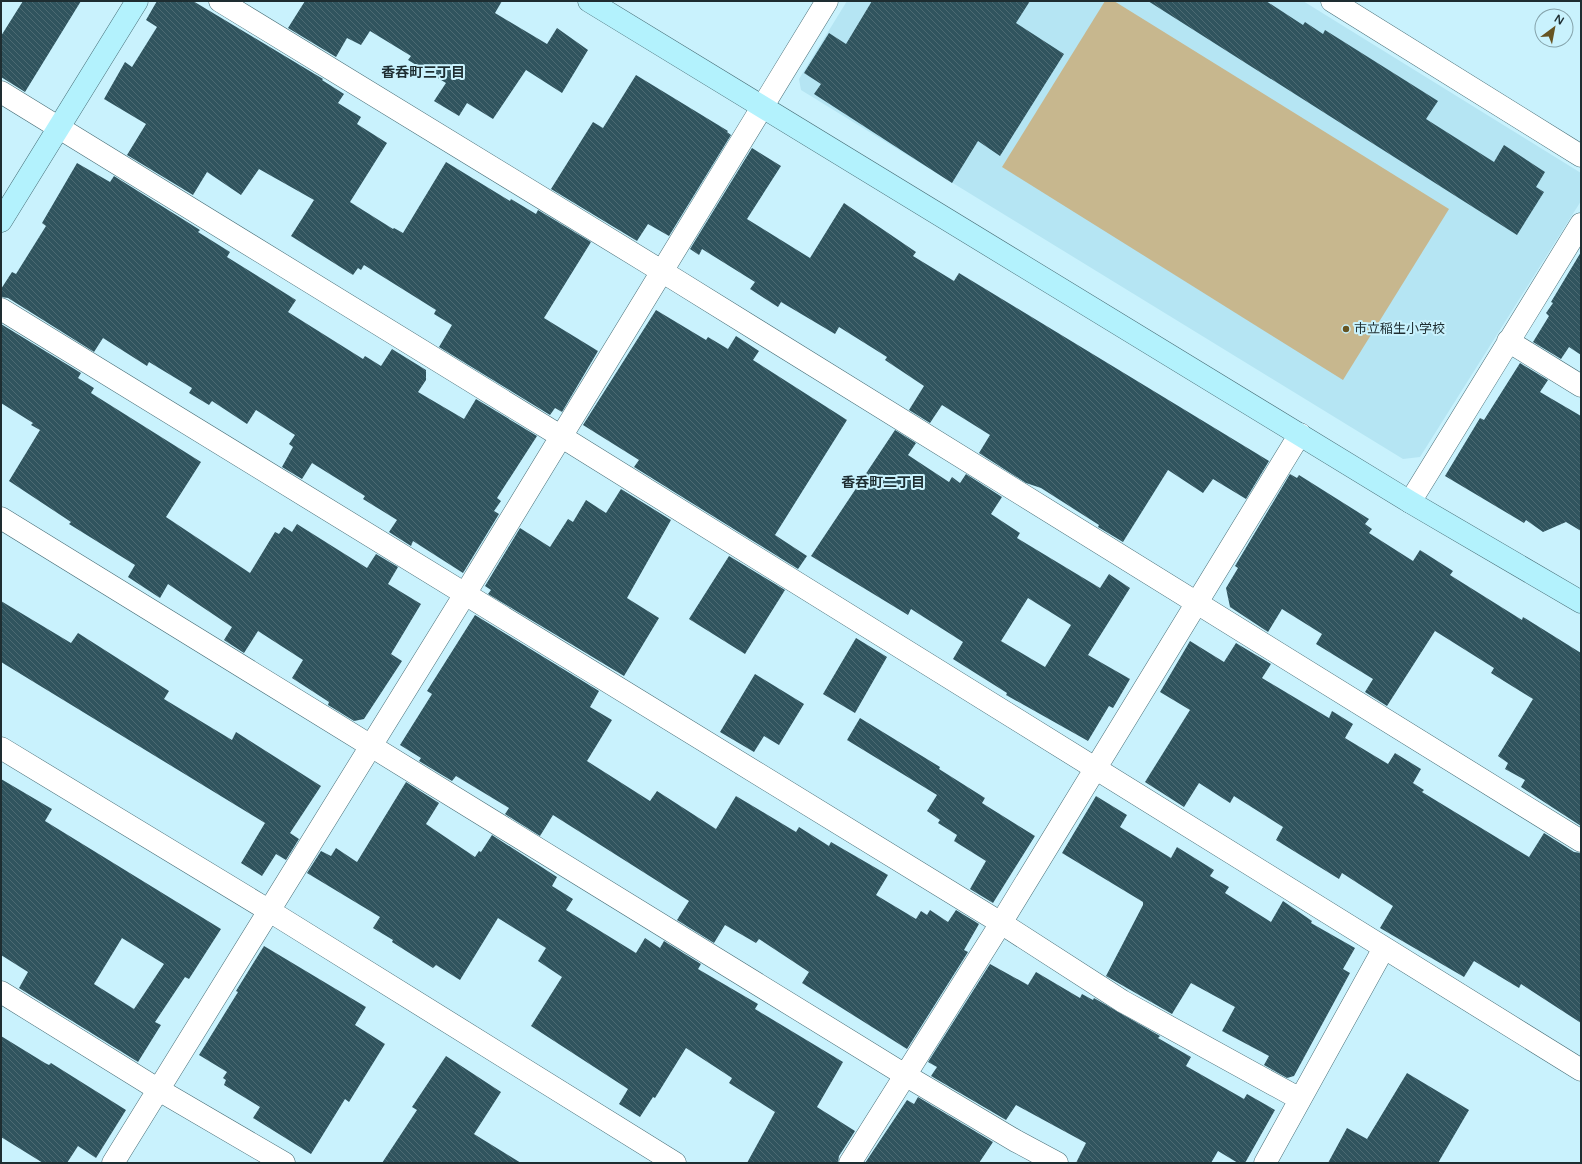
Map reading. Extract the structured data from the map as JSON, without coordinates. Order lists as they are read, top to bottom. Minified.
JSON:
{"districts":["香呑町三丁目","香呑町二丁目"],"places":["市立稲生小学校"],"north":"top right"}
